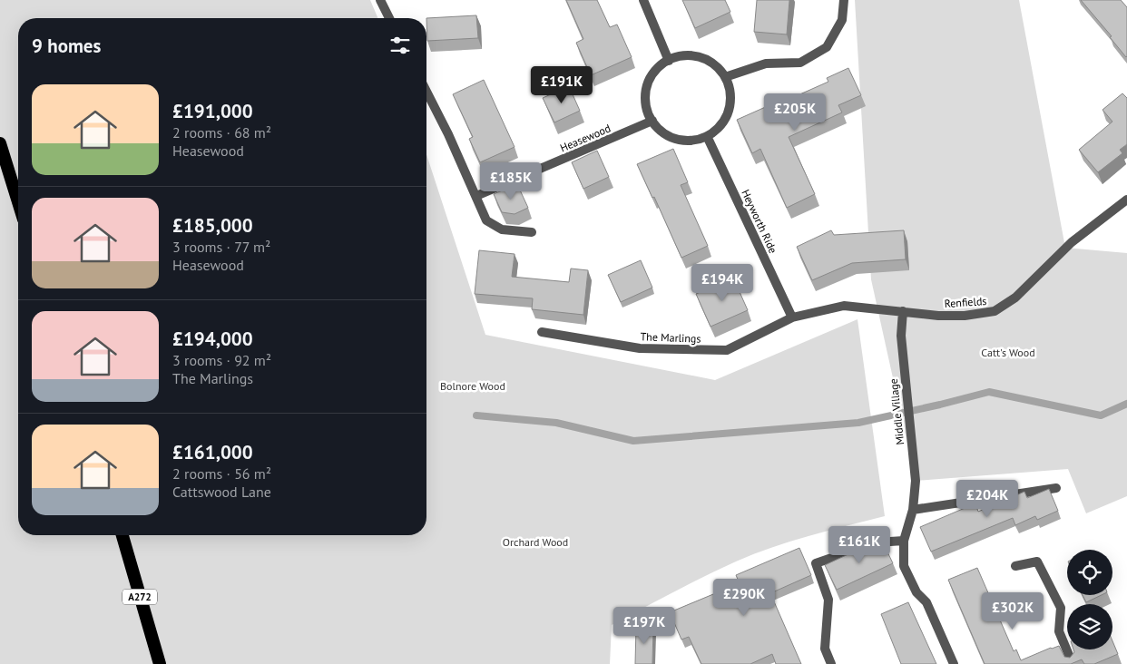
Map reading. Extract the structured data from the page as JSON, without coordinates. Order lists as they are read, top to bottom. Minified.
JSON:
{"streets":{"highway":["A272"],"street":["Heasewood","Heyworth Ride","Renfields","The Marlings","Middle Village"]},"crossings":[["Heasewood","Heyworth Ride"],["Heyworth Ride","Renfields"],["Heyworth Ride","The Marlings"],["Renfields","The Marlings"],["Renfields","Middle Village"]],"parks":["Catt's Wood","Bolnore Wood","Orchard Wood"],"page":{"heading":"9 homes","price":["£191K","£205K","£185K","£194K","£204K","£161K","£290K","£302K","£197K"],"list":[{"name":"£191,000","note":"2 rooms · 68 m² · Heasewood"},{"name":"£185,000","note":"3 rooms · 77 m² · Heasewood"},{"name":"£194,000","note":"3 rooms · 92 m² · The Marlings"},{"name":"£161,000","note":"2 rooms · 56 m² · Cattswood Lane"}]}}
